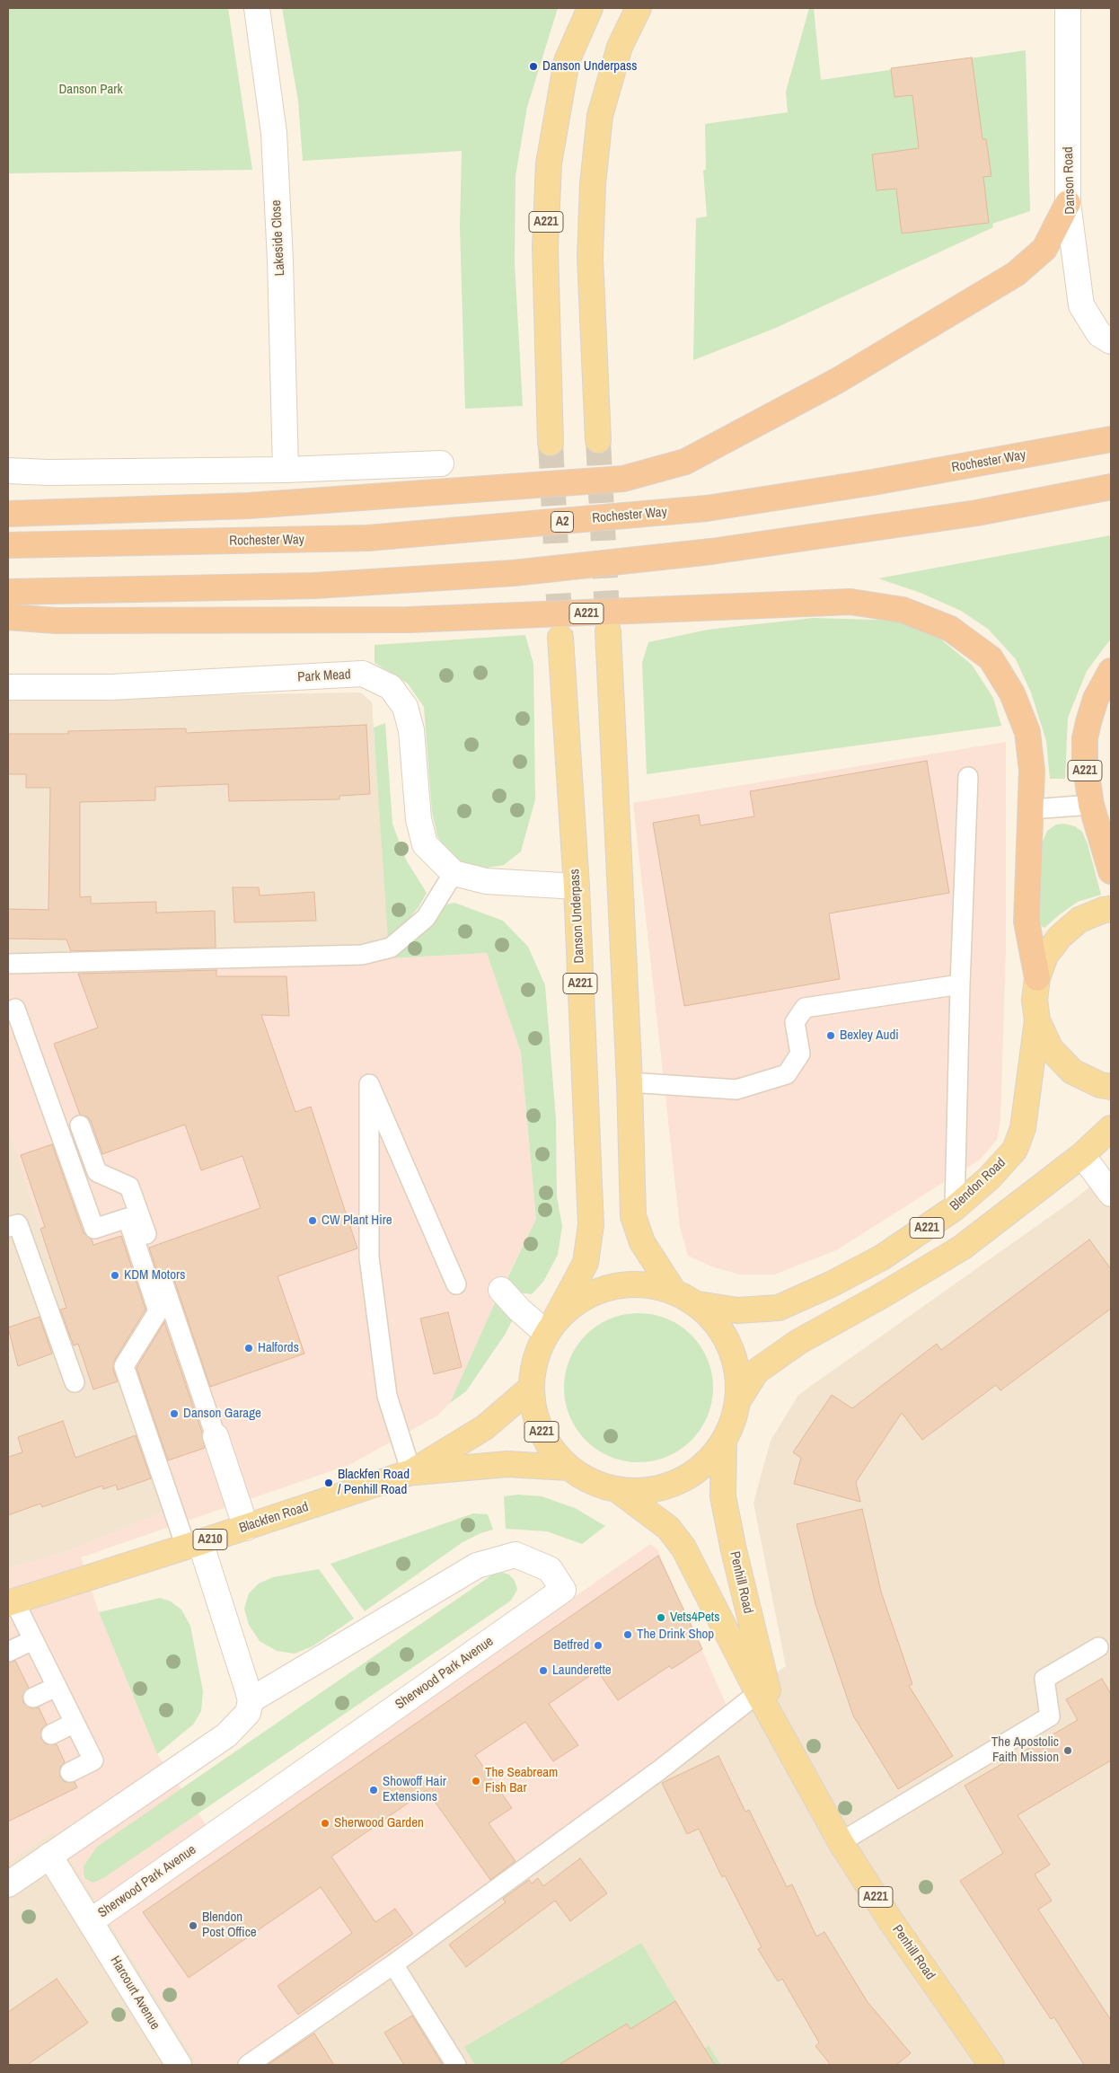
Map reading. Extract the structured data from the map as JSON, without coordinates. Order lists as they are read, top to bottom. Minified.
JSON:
{"streets":{"highway":["A221","Rochester Way","A2"],"main road":["Danson Underpass","Blendon Road","Blackfen Road","A210","Penhill Road"],"street":["Danson Road","Lakeside Close","Park Mead","Sherwood Park Avenue","Harcourt Avenue"]},"crossings":[["A221","Blendon Road"],["A221","Penhill Road"],["Danson Underpass","Penhill Road"],["Blendon Road","Penhill Road"],["Blackfen Road","Penhill Road"],["Sherwood Park Avenue","Harcourt Avenue"]],"parks":["Danson Park"],"places":["Danson Underpass","Bexley Audi","CW Plant Hire","KDM Motors","Halfords","Danson Garage","Blackfen Road / Penhill Road","Vets4Pets","The Drink Shop","Betfred","Launderette","The Apostolic Faith Mission","The Seabream Fish Bar","Showoff Hair Extensions","Sherwood Garden","Blendon Post Office"]}
